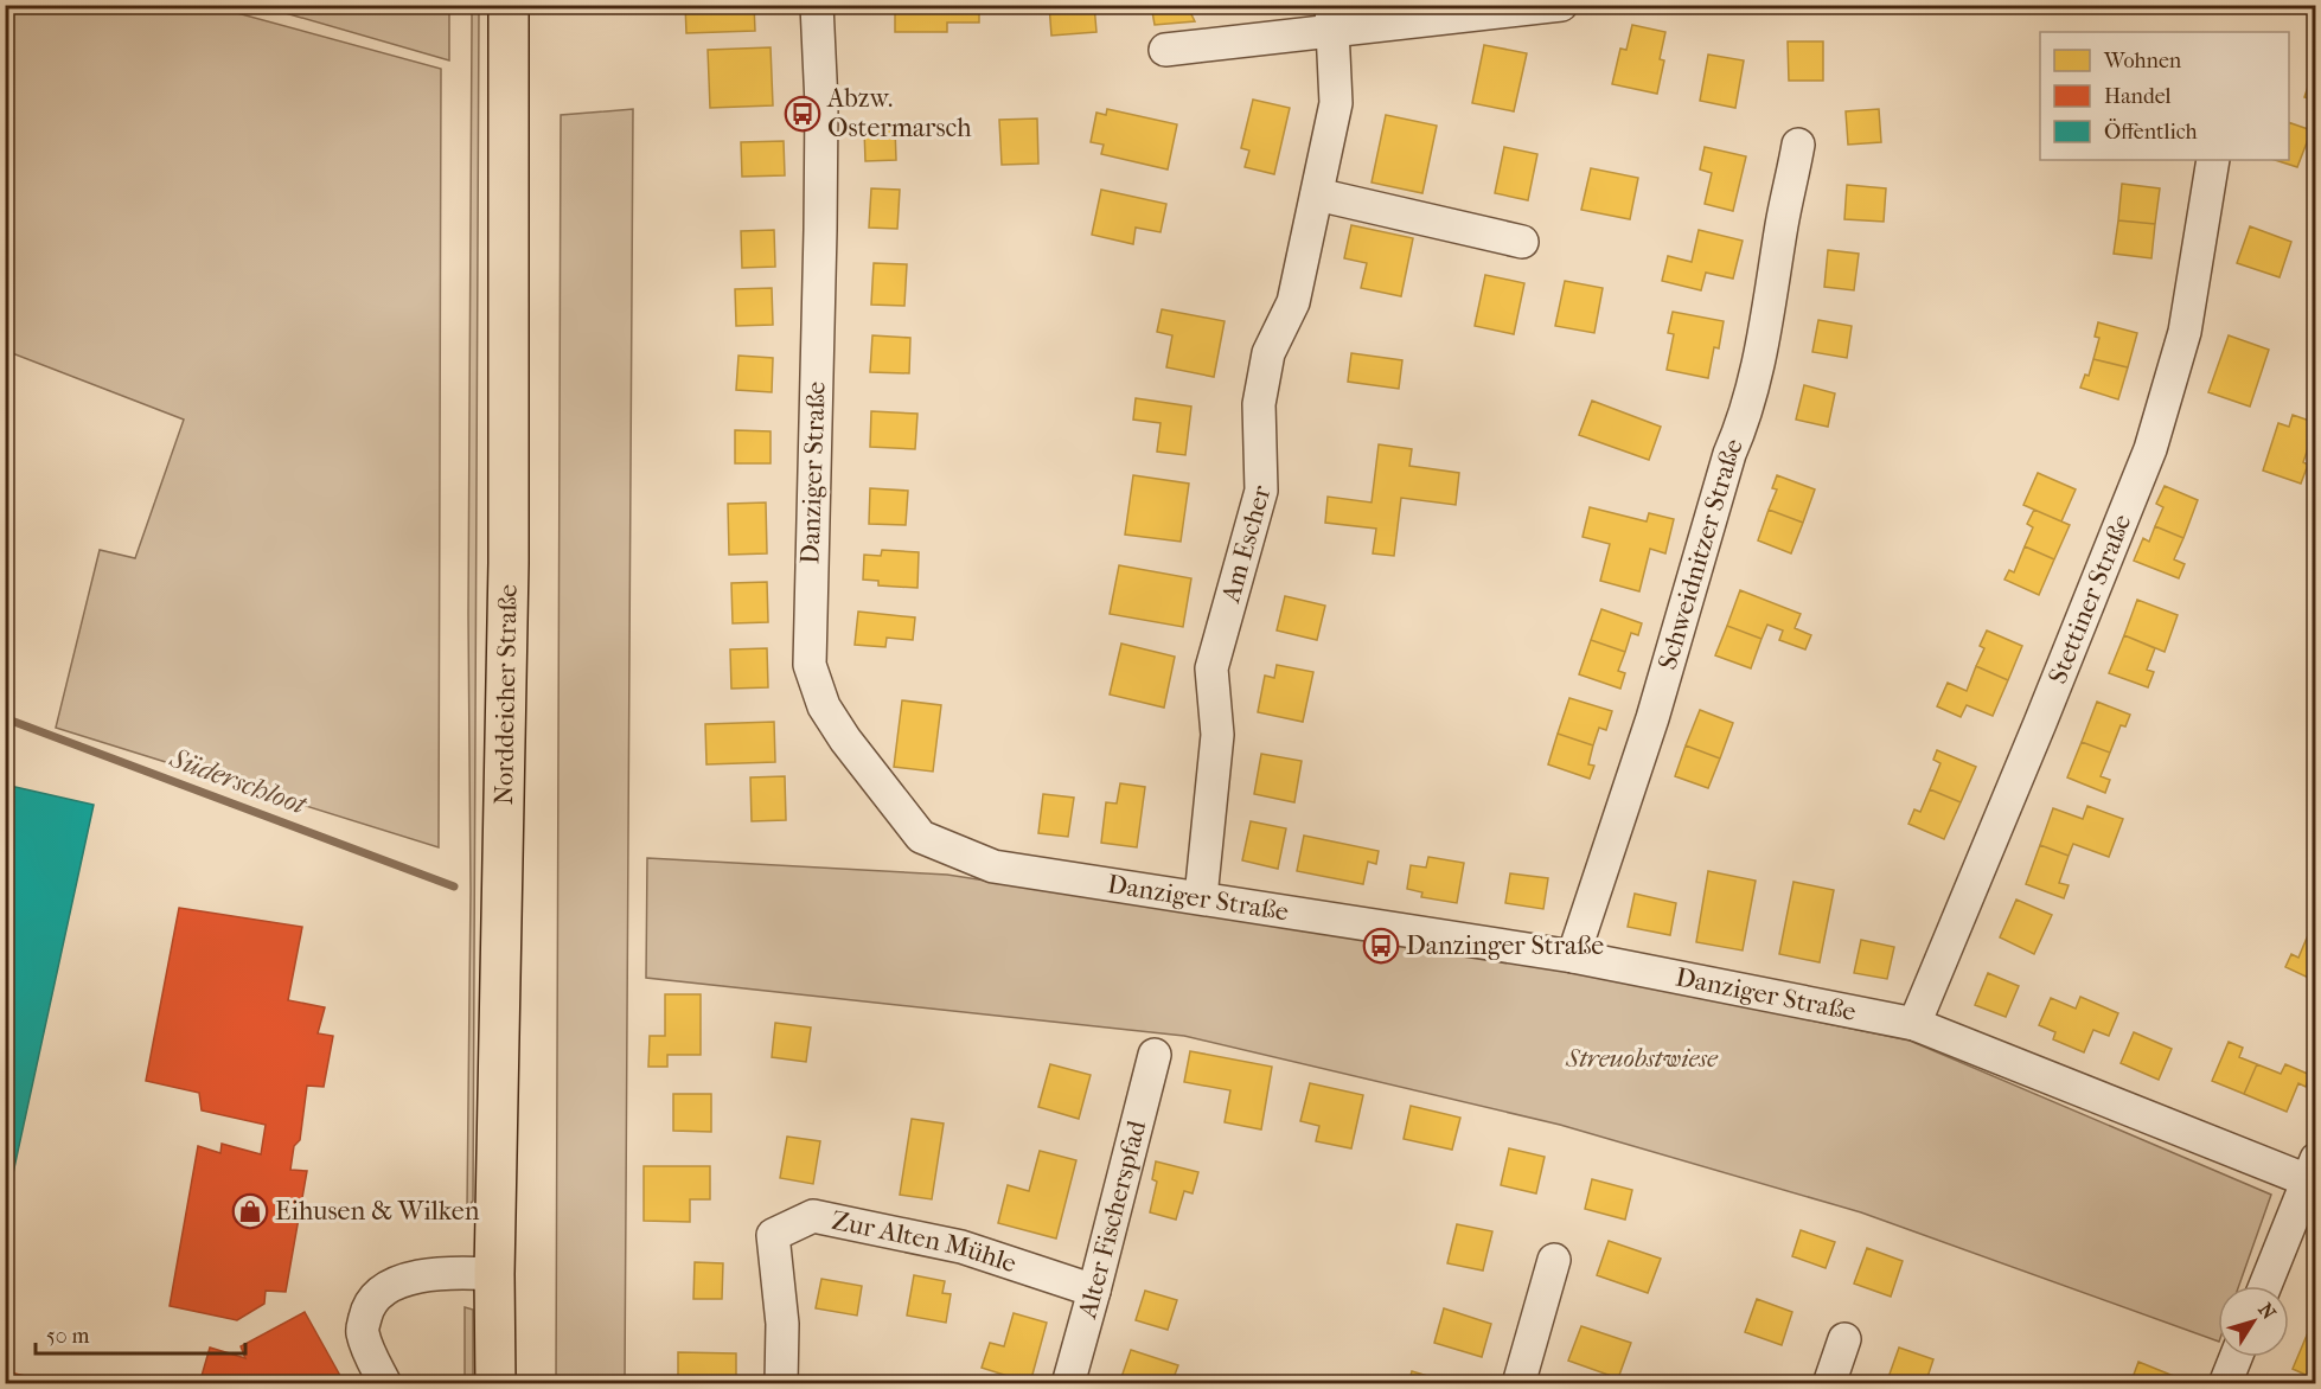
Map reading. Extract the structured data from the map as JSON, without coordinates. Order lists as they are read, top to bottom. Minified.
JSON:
{"streets":{"main road":["Norddeicher Straße"],"street":["Danziger Straße","Am Escher","Schweidnitzer Straße","Stettiner Straße","Alter Fischerspfad","Zur Alten Mühle"]},"crossings":[["Danziger Straße","Am Escher"],["Danziger Straße","Schweidnitzer Straße"],["Danziger Straße","Stettiner Straße"],["Alter Fischerspfad","Zur Alten Mühle"]],"water":["Süderschloot"],"parks":["Streuobstwiese"],"places":{"bus stop":["Abzw. Ostermarsch","Danzinger Straße"],"shop":["Eihusen & Wilken"]},"legend":["Wohnen","Handel","Öffentlich"],"scale_bar":"50 m","north":"top right"}
